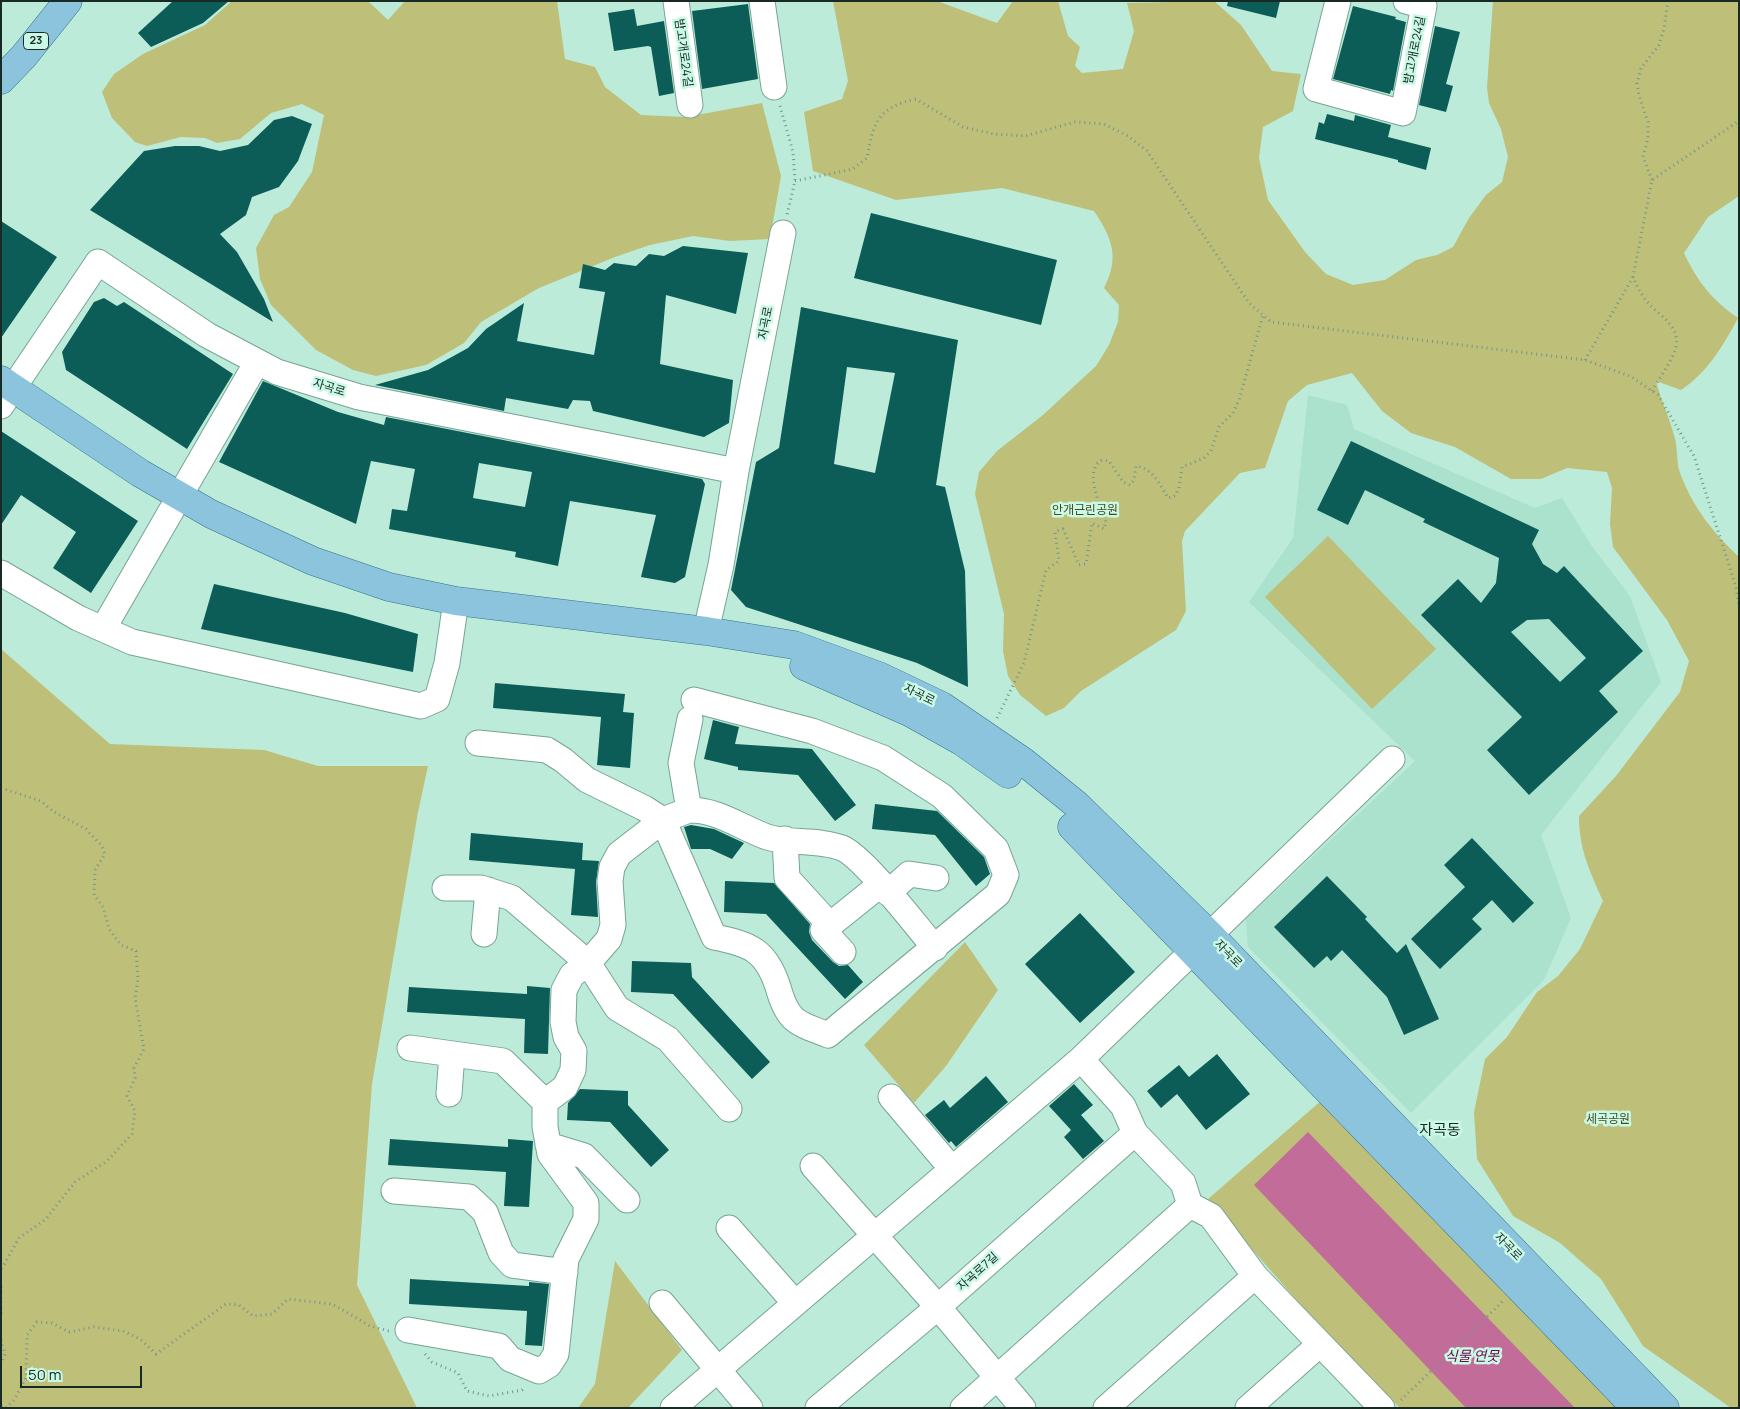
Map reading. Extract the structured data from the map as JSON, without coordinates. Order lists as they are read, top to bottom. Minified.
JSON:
{"streets":{"main road":["23","자곡로"],"street":["밤고개로24길","자곡로7길"]},"districts":["자곡동"],"water":["식물 연못"],"parks":["안개근린공원","세곡공원"],"scale_bar":"50 m"}
